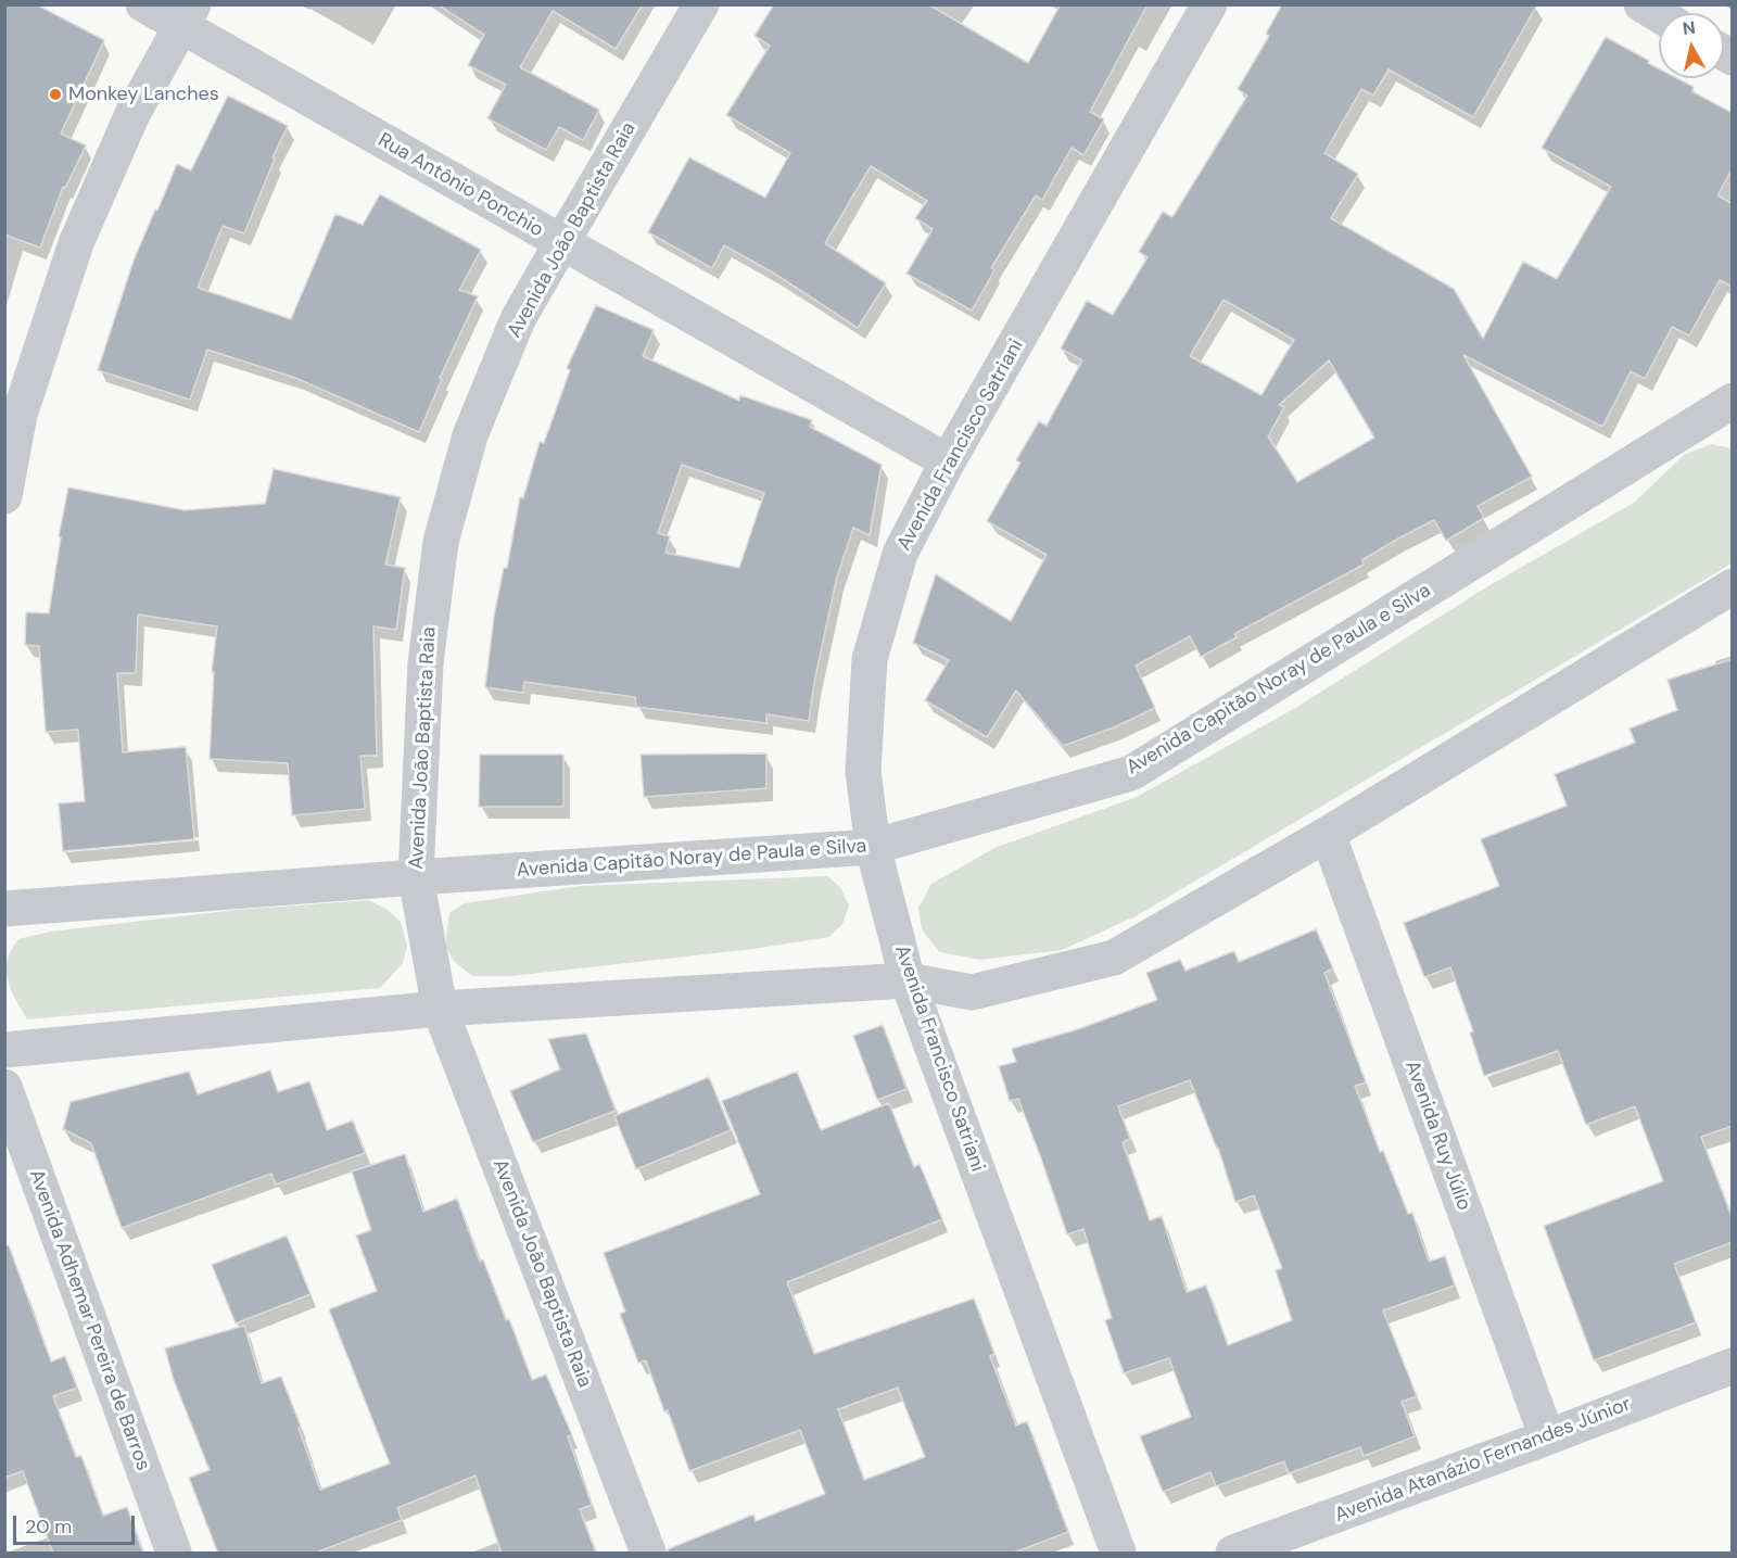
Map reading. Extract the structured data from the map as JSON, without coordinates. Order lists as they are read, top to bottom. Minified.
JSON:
{"streets":{"street":["Rua Antônio Ponchio","Avenida João Baptista Raia","Avenida Francisco Satriani","Avenida Capitão Noray de Paula e Silva","Avenida Ruy Júlio","Avenida Adhemar Pereira de Barros","Avenida Atanázio Fernandes Júnior"]},"crossings":[["Rua Antônio Ponchio","Avenida João Baptista Raia"],["Rua Antônio Ponchio","Avenida Francisco Satriani"],["Avenida João Baptista Raia","Avenida Capitão Noray de Paula e Silva"],["Avenida Francisco Satriani","Avenida Capitão Noray de Paula e Silva"],["Avenida Ruy Júlio","Avenida Atanázio Fernandes Júnior"]],"places":["Monkey Lanches"],"scale_bar":"20 m","north":"top"}
